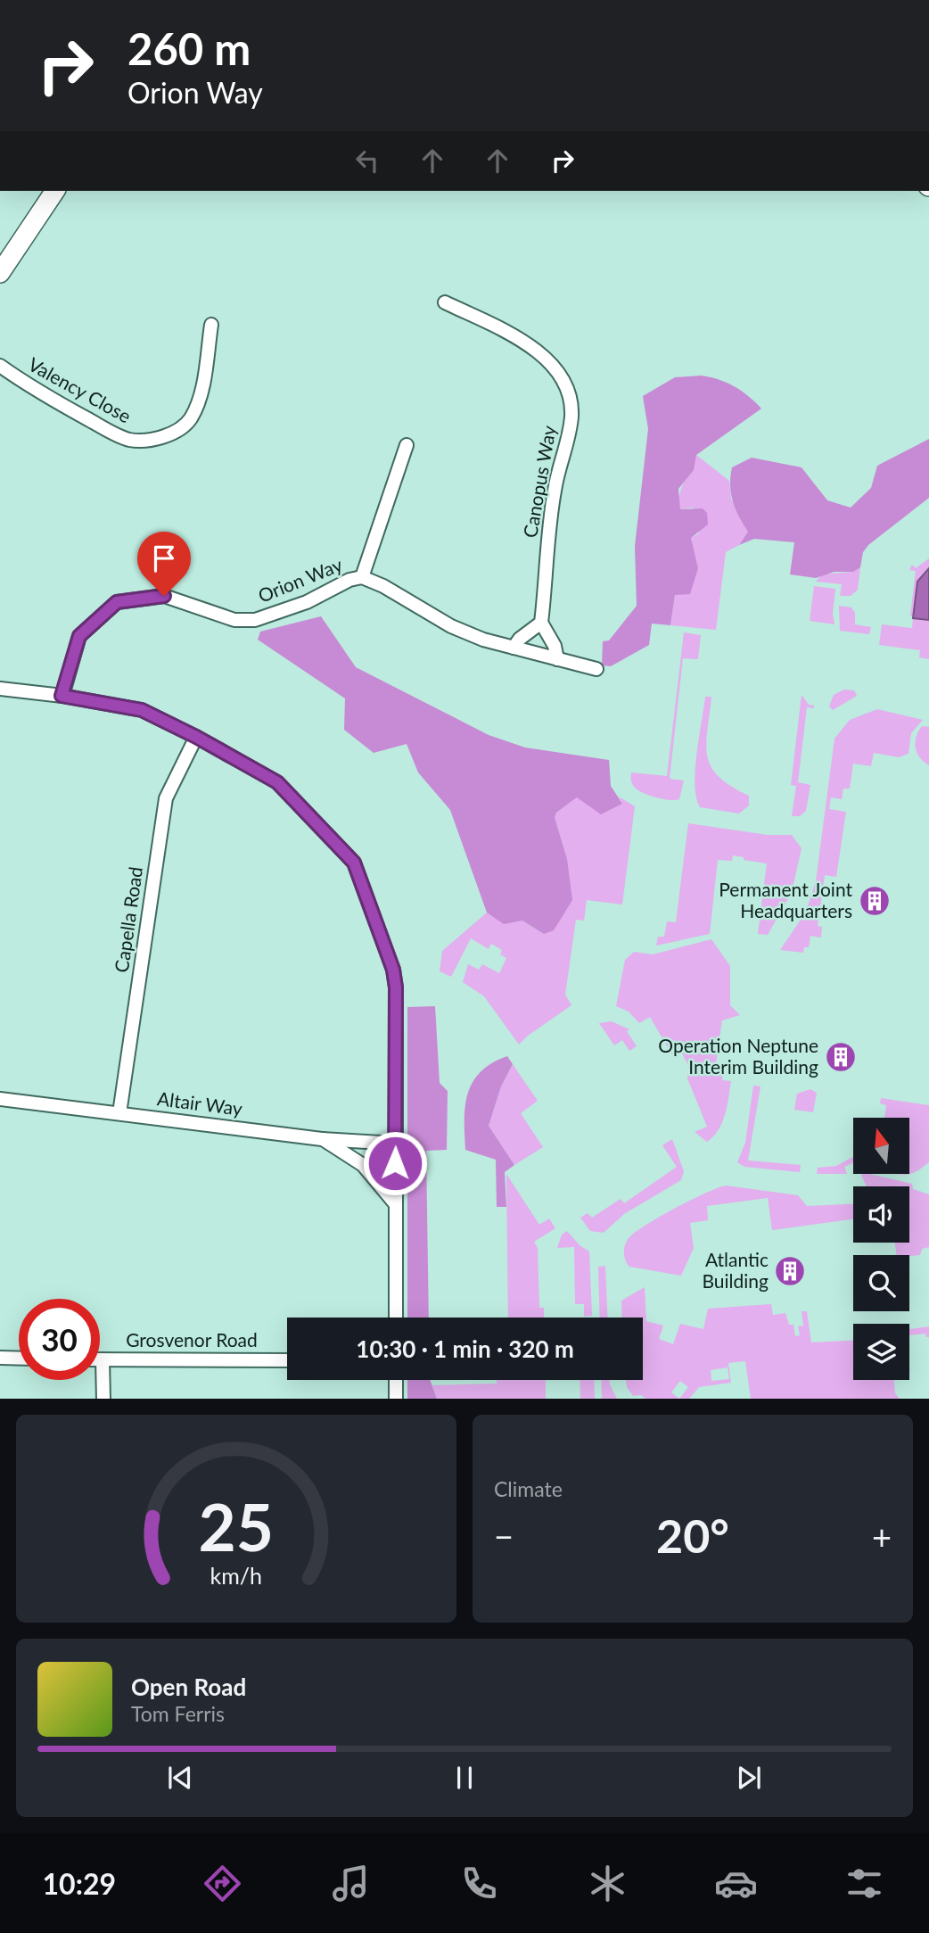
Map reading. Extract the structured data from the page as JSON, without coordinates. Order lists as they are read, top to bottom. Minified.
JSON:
{"streets":{"street":["Valency Close","Canopus Way","Orion Way","Capella Road","Altair Way","Grosvenor Road"]},"crossings":[["Capella Road","Altair Way"]],"places":{"building":["Permanent Joint Headquarters","Operation Neptune Interim Building","Atlantic Building"]},"north":"top","page":{"turn":["260 m","Orion Way"],"limit":"30","trip":"10:30 · 1 min · 320 m","tile":"Climate","heat":["−","20°","+"],"song":["Open Road","Tom Ferris"],"tabs":"10:29","gauge":["25","km/h"]}}
